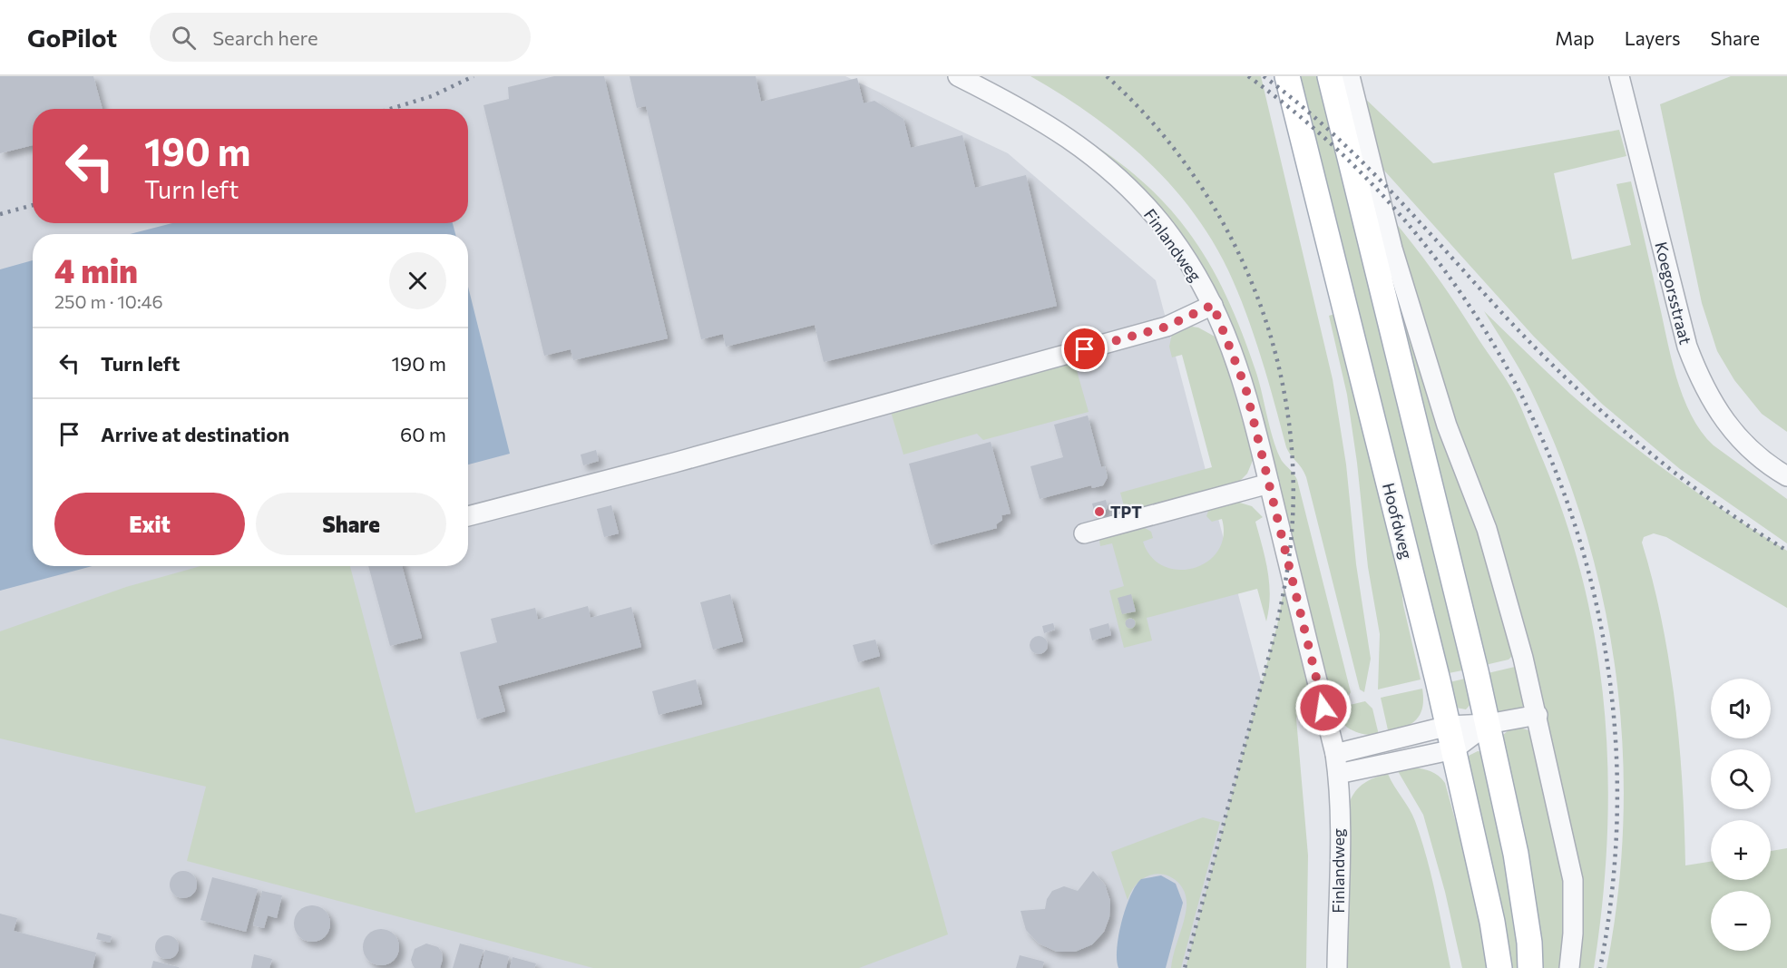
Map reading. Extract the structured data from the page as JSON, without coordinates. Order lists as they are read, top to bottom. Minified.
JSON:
{"streets":{"main road":["Hoofdweg"],"street":["Finlandweg","Koegorsstraat"]},"places":["TPT"],"page":{"header":"GoPilot","search":"Search here","nav":["Map","Layers","Share"],"turn":["190 m","Turn left"],"heading":["4 min","250 m · 10:46"],"list":[{"name":"Turn left","value":"190 m"},{"name":"Arrive at destination","value":"60 m"}],"buttons":["Exit","Share"],"map_buttons":["+","−"]}}
